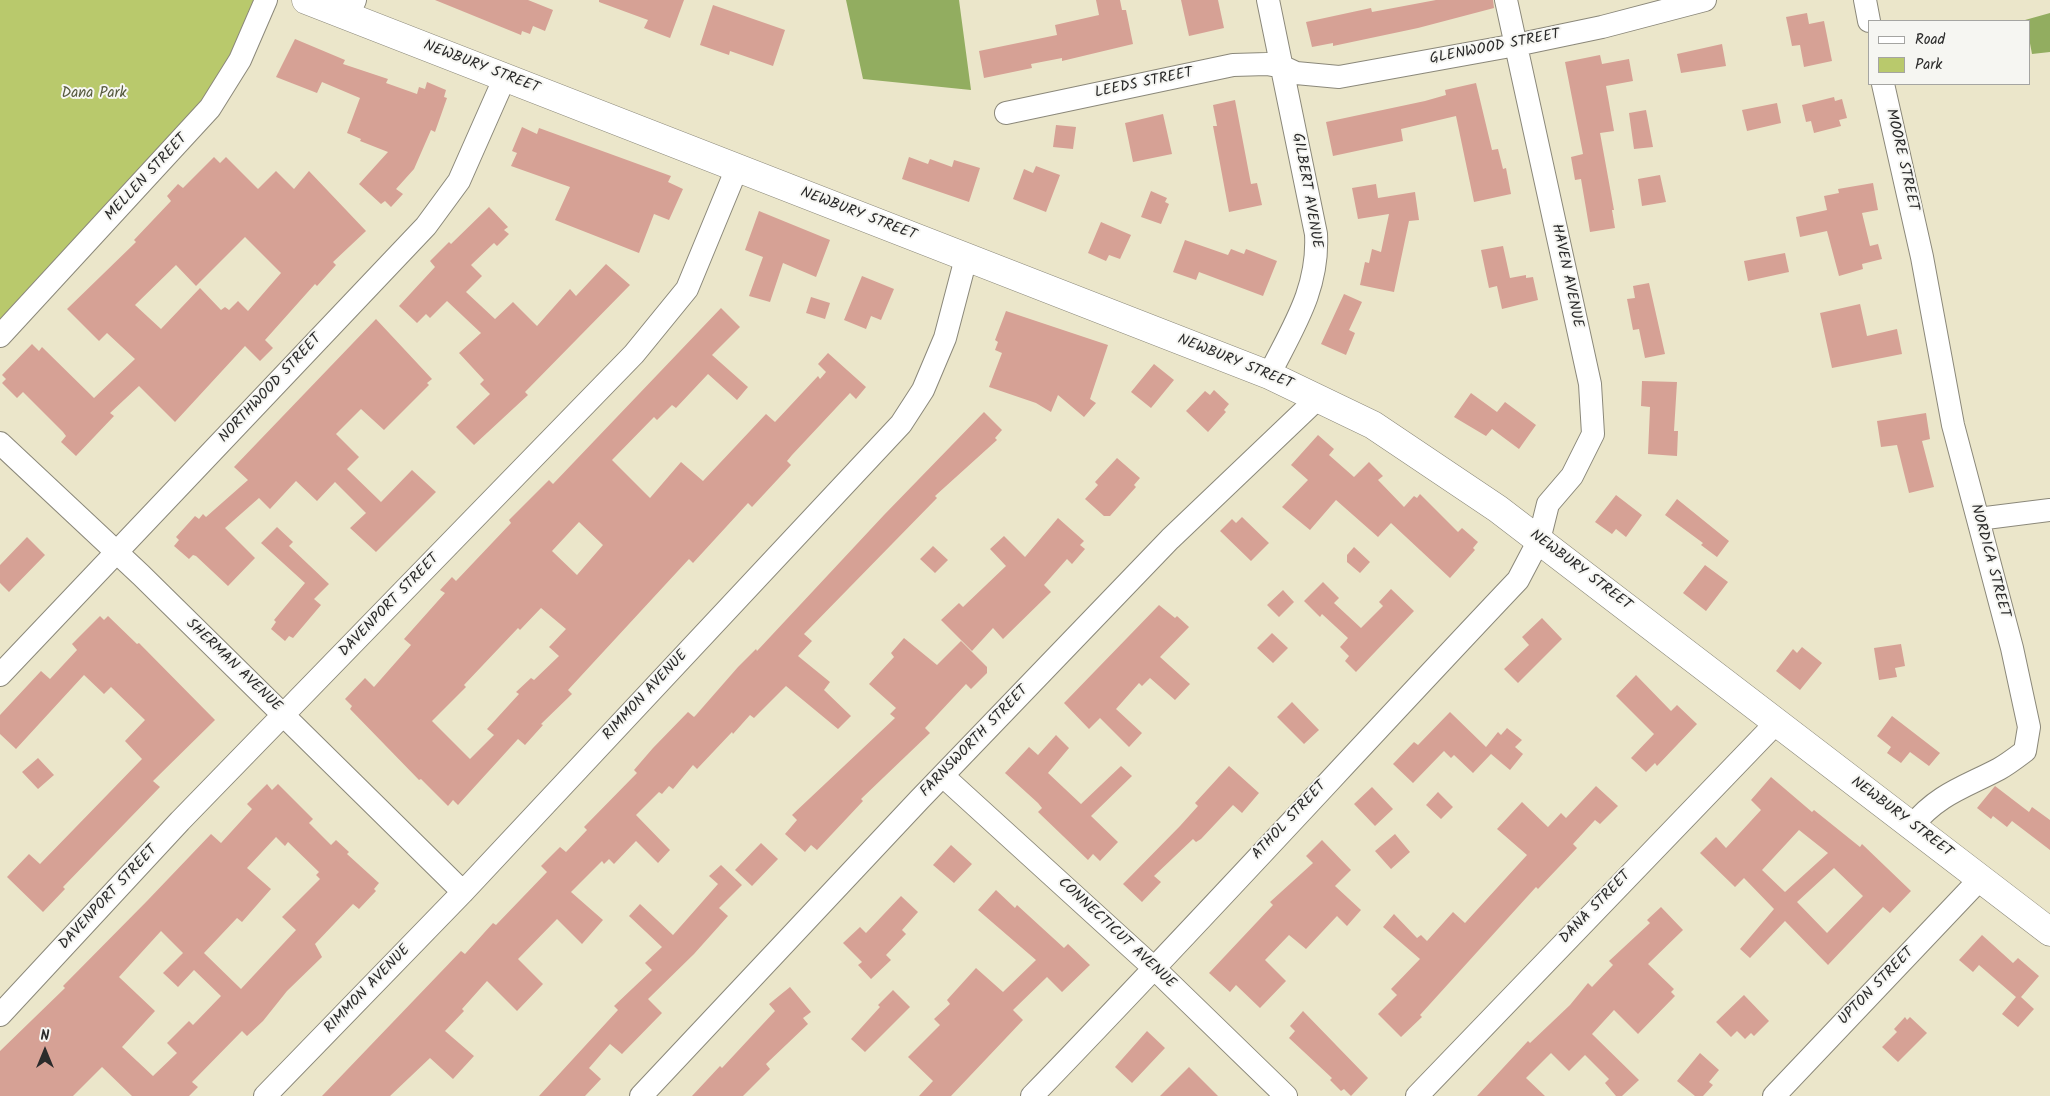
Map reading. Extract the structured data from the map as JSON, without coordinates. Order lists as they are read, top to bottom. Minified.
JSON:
{"streets":{"street":["GLENWOOD STREET","NEWBURY STREET","LEEDS STREET","MOORE STREET","MELLEN STREET","GILBERT AVENUE","HAVEN AVENUE","NORTHWOOD STREET","NORDICA STREET","DAVENPORT STREET","SHERMAN AVENUE","RIMMON AVENUE","FARNSWORTH STREET","ATHOL STREET","DANA STREET","CONNECTICUT AVENUE","UPTON STREET"]},"crossings":[["GLENWOOD STREET","LEEDS STREET"],["GLENWOOD STREET","GILBERT AVENUE"],["GLENWOOD STREET","HAVEN AVENUE"],["NEWBURY STREET","GILBERT AVENUE"],["NEWBURY STREET","HAVEN AVENUE"],["NEWBURY STREET","NORTHWOOD STREET"],["NEWBURY STREET","NORDICA STREET"],["NEWBURY STREET","DAVENPORT STREET"],["NEWBURY STREET","RIMMON AVENUE"],["NEWBURY STREET","FARNSWORTH STREET"],["NEWBURY STREET","ATHOL STREET"],["NEWBURY STREET","DANA STREET"],["NEWBURY STREET","UPTON STREET"],["LEEDS STREET","GILBERT AVENUE"],["MOORE STREET","NORDICA STREET"],["HAVEN AVENUE","ATHOL STREET"],["NORTHWOOD STREET","SHERMAN AVENUE"],["DAVENPORT STREET","SHERMAN AVENUE"],["SHERMAN AVENUE","RIMMON AVENUE"],["FARNSWORTH STREET","CONNECTICUT AVENUE"],["ATHOL STREET","CONNECTICUT AVENUE"]],"parks":["Dana Park"],"legend":["Road","Park"],"north":"top"}
